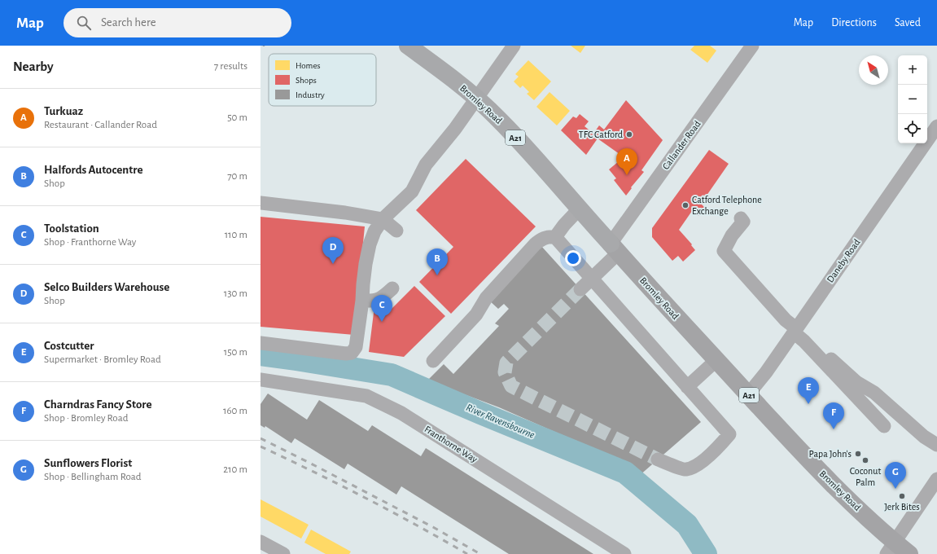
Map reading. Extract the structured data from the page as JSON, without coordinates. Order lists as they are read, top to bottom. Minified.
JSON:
{"streets":{"highway":["Bromley Road","A21"],"street":["Callander Road","Daneby Road","Franthorne Way"]},"crossings":[["Bromley Road","Callander Road"],["Bromley Road","Daneby Road"]],"water":["River Ravensbourne"],"places":["TFC Catford","Catford Telephone Exchange","Papa John's","Coconut Palm","Jerk Bites"],"legend":["Homes","Shops","Industry"],"north":"top left","page":{"header":"Map","search":"Search here","nav":["Map","Directions","Saved"],"heading":["Nearby","7 results"],"map_buttons":["+","−"],"list":[{"mark":"A","name":"Turkuaz","note":"Restaurant · Callander Road","value":"50 m"},{"mark":"B","name":"Halfords Autocentre","note":"Shop","value":"70 m"},{"mark":"C","name":"Toolstation","note":"Shop · Franthorne Way","value":"110 m"},{"mark":"D","name":"Selco Builders Warehouse","note":"Shop","value":"130 m"},{"mark":"E","name":"Costcutter","note":"Supermarket · Bromley Road","value":"150 m"},{"mark":"F","name":"Charndras Fancy Store","note":"Shop · Bromley Road","value":"160 m"},{"mark":"G","name":"Sunflowers Florist","note":"Shop · Bellingham Road","value":"210 m"}],"pins":["A","D","B","C","E","F","G"]}}
